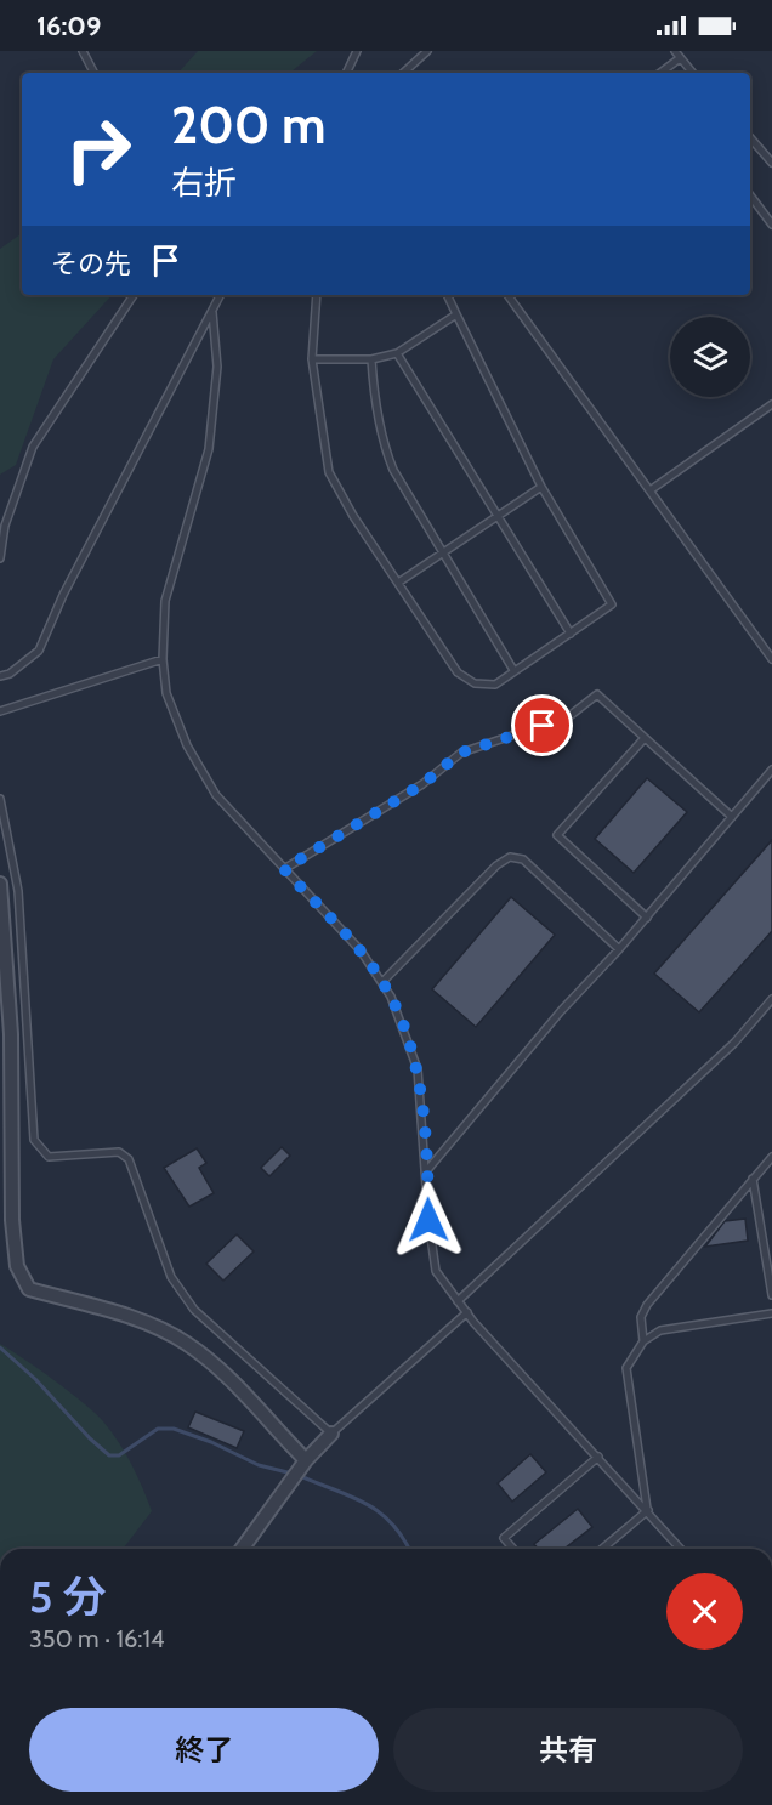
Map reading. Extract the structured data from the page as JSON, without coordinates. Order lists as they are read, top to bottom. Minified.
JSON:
{"page":{"status":"16:09","turn":["200 m","右折"],"then":"その先","heading":["5 分","350 m · 16:14"],"buttons":["終了","共有"]}}
